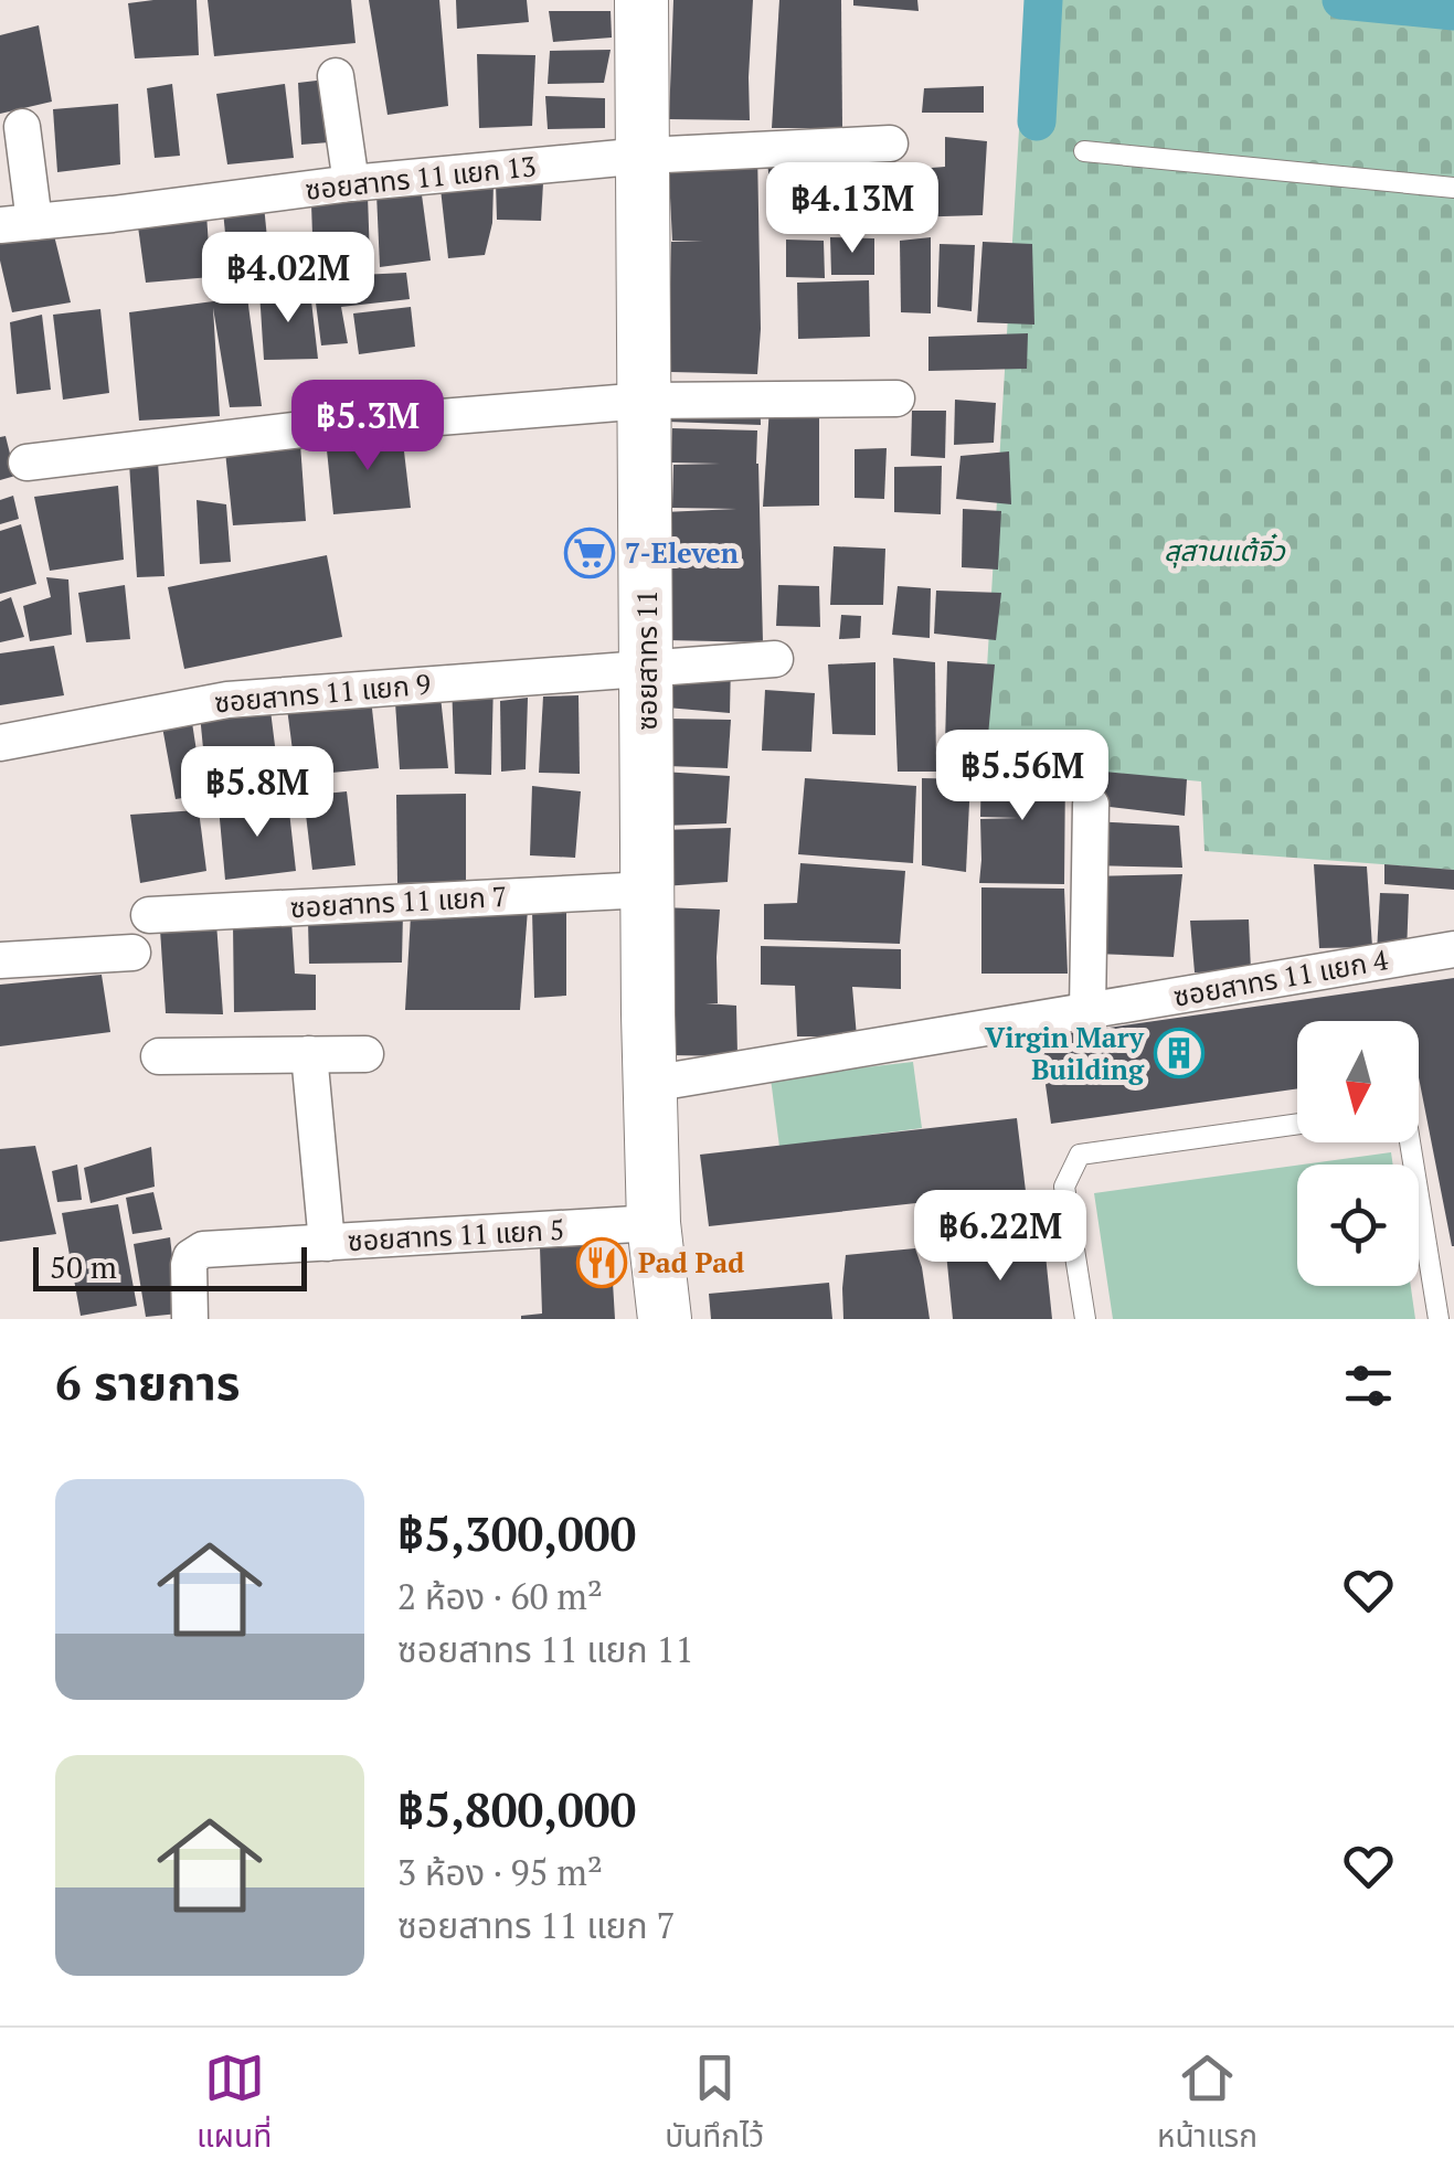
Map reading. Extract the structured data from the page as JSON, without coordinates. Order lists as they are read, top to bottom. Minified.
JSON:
{"streets":{"street":["ซอยสาทร 11 แยก 13","ซอยสาทร 11","ซอยสาทร 11 แยก 9","ซอยสาทร 11 แยก 7","ซอยสาทร 11 แยก 4","ซอยสาทร 11 แยก 5"]},"crossings":[["ซอยสาทร 11 แยก 13","ซอยสาทร 11"],["ซอยสาทร 11","ซอยสาทร 11 แยก 9"],["ซอยสาทร 11","ซอยสาทร 11 แยก 7"],["ซอยสาทร 11","ซอยสาทร 11 แยก 4"],["ซอยสาทร 11","ซอยสาทร 11 แยก 5"]],"parks":["สุสานแต้จิ๋ว"],"places":{"supermarket":["7-Eleven"],"building":["Virgin Mary Building"],"restaurant":["Pad Pad"]},"scale_bar":"50 m","north":"bottom","page":{"price":["฿4.13M","฿4.02M","฿5.3M","฿5.56M","฿5.8M","฿6.22M"],"scale":"50 m","heading":"6 รายการ","list":[{"name":"฿5,300,000","note":"2 ห้อง · 60 m² · ซอยสาทร 11 แยก 11"},{"name":"฿5,800,000","note":"3 ห้อง · 95 m² · ซอยสาทร 11 แยก 7"}],"tabs":["แผนที่","บันทึกไว้","หน้าแรก"]}}
